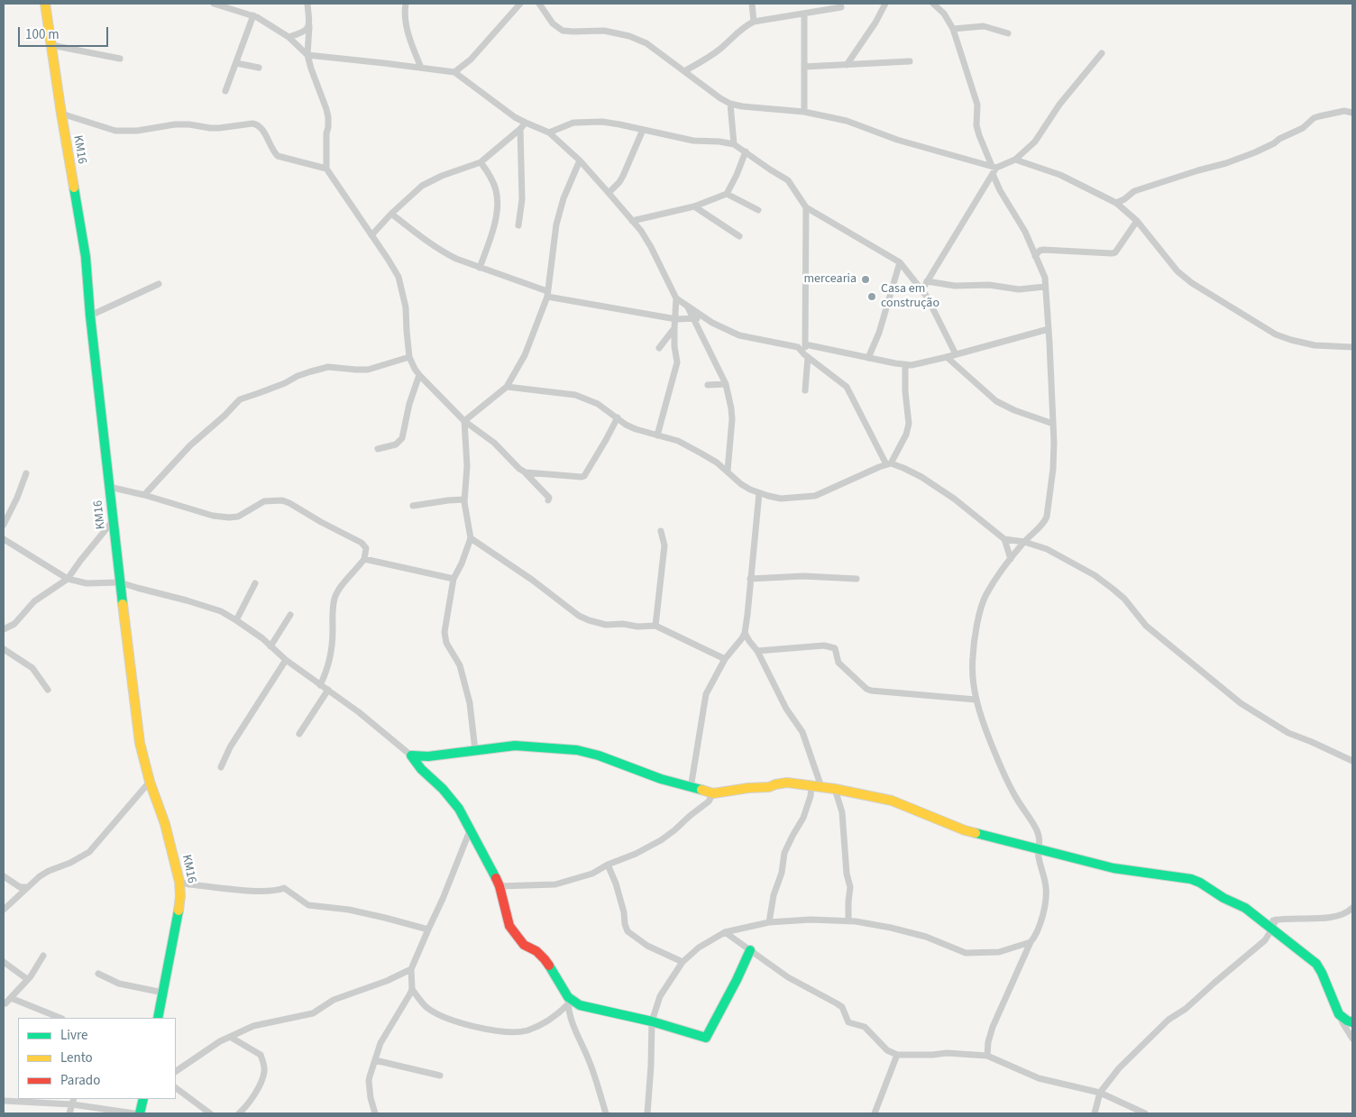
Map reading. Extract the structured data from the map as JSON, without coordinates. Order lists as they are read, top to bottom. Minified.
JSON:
{"streets":{"street":["KM16"]},"places":["mercearia","Casa em construção"],"legend":["Livre","Lento","Parado"],"scale_bar":"100 m"}
